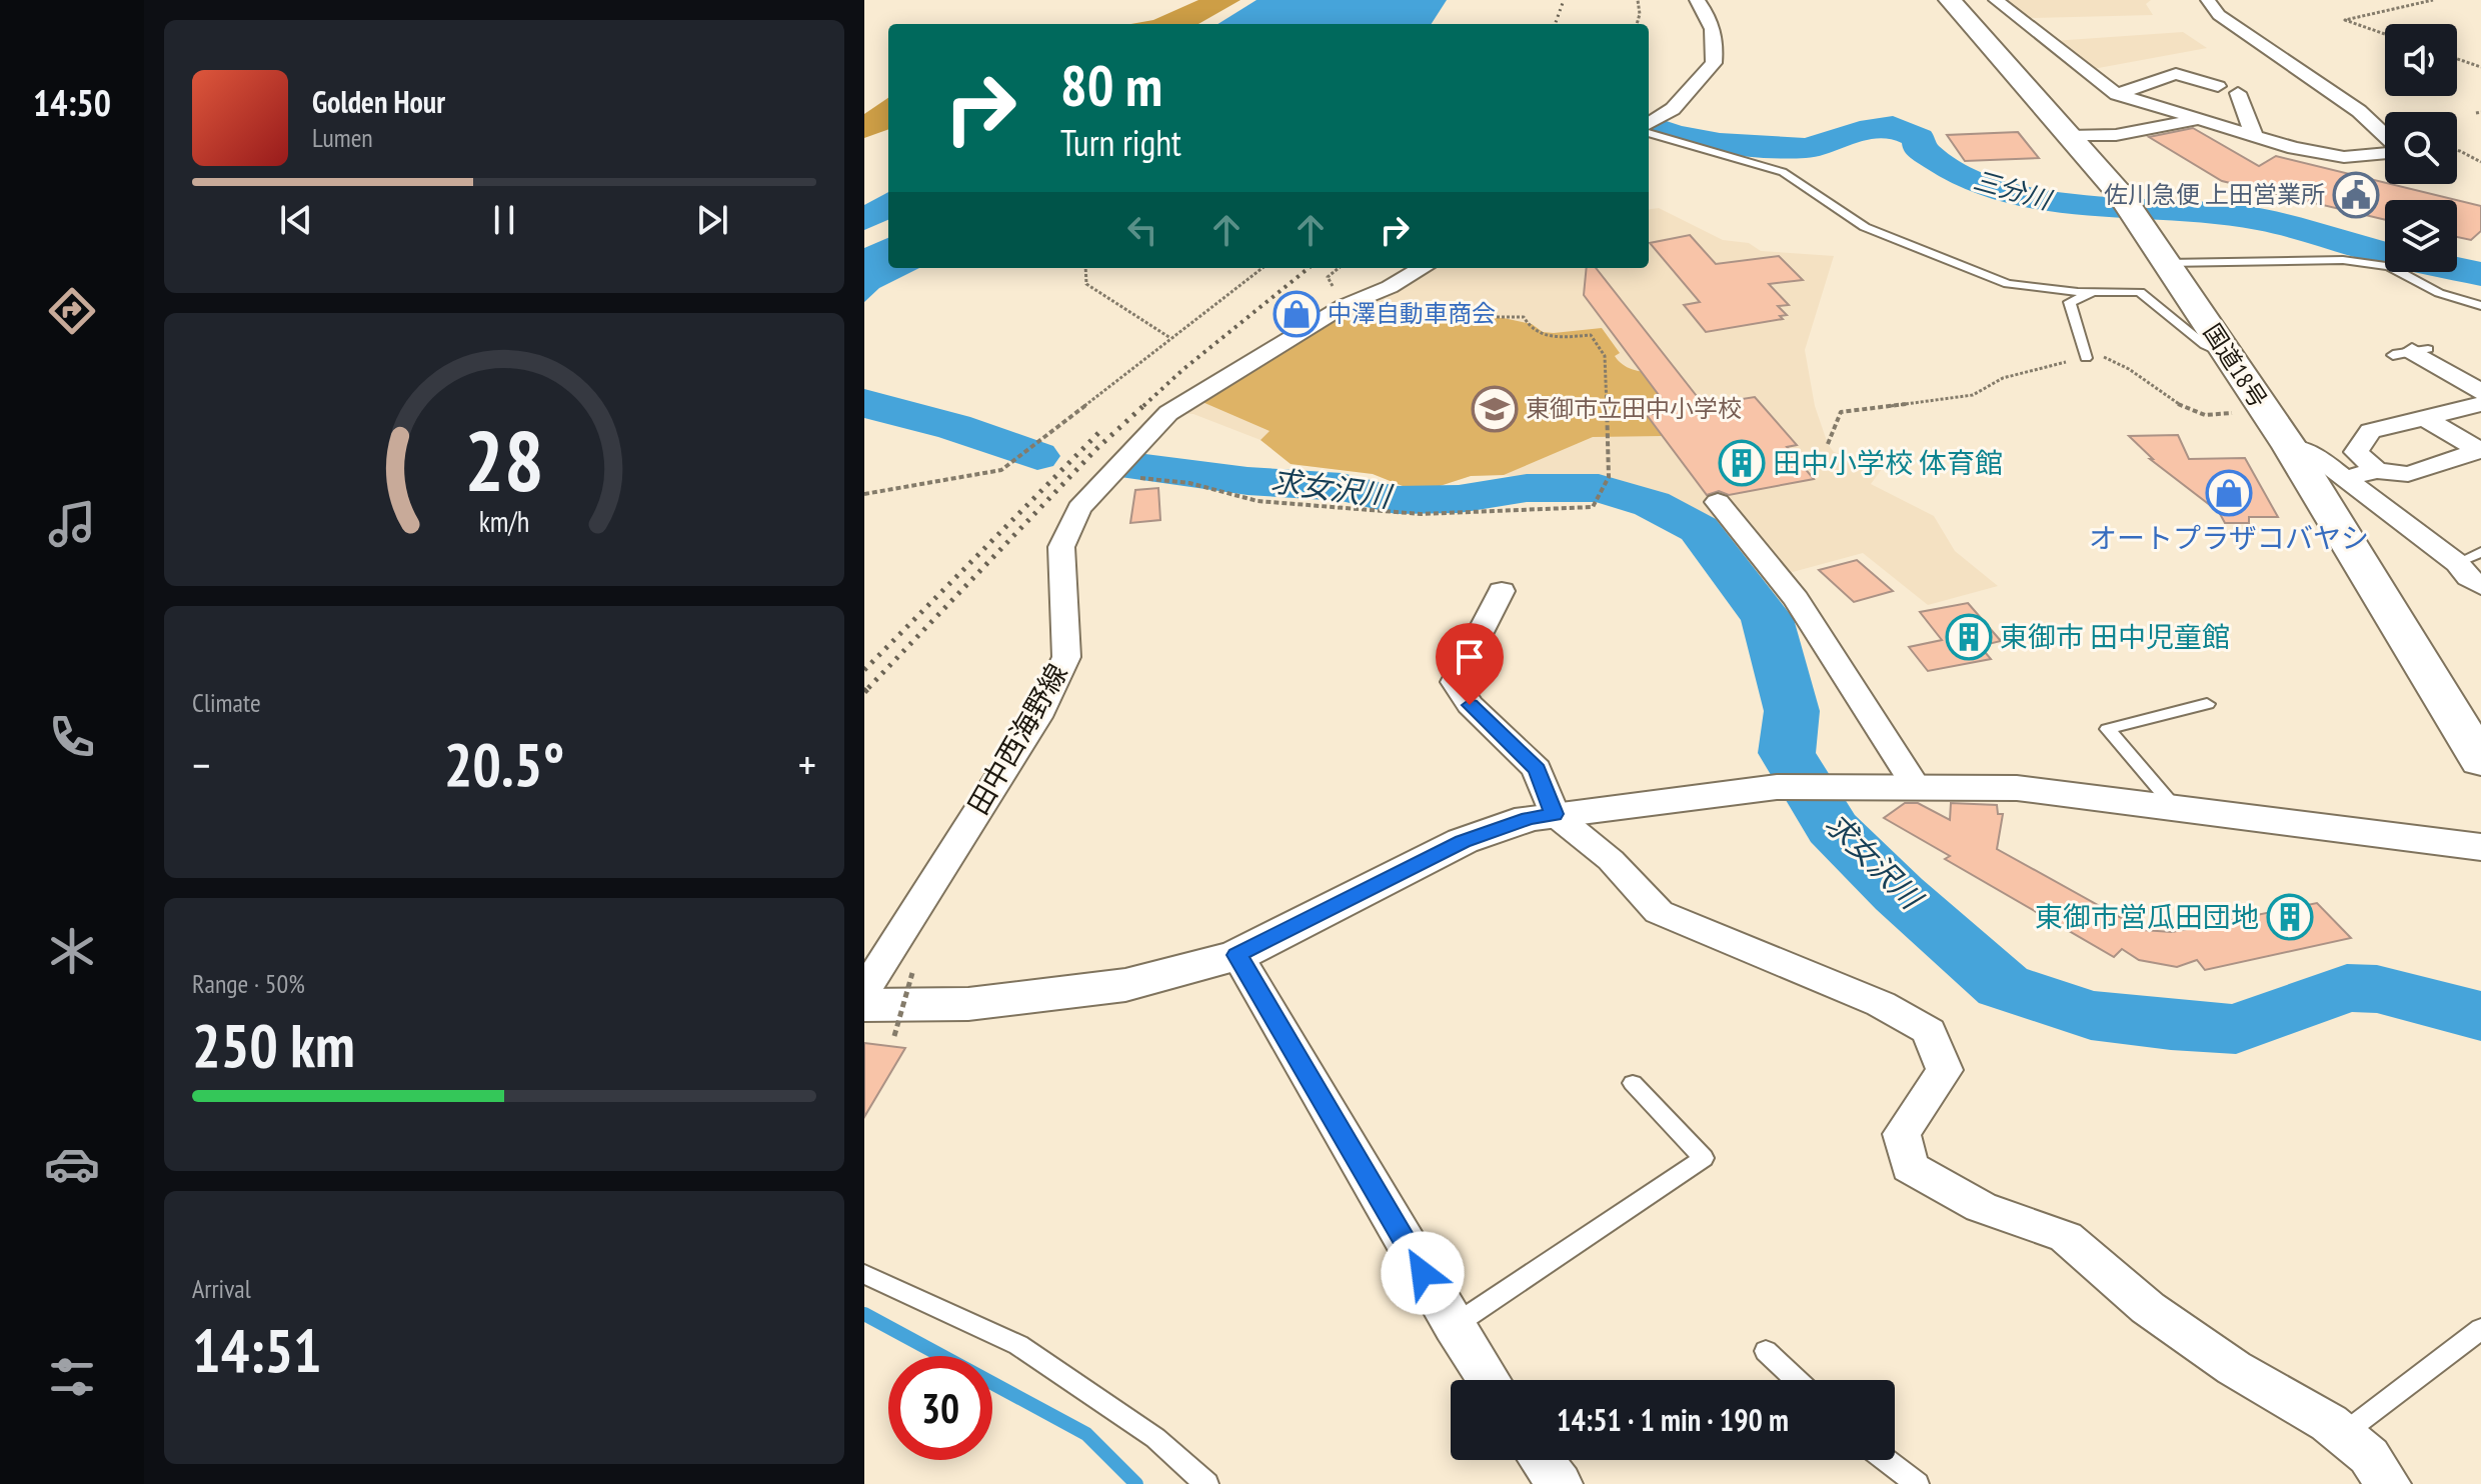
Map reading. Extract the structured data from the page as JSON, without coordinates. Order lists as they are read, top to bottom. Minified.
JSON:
{"streets":{"highway":["国道18号"],"street":["田中西海野線"]},"water":["三分川","求女沢川"],"places":{"public building":["佐川急便 上田営業所"],"shop":["中澤自動車商会","オートプラザコバヤシ"],"school or university":["東御市立田中小学校"],"building":["田中小学校 体育館","東御市 田中児童館","東御市営瓜田団地"]},"page":{"tabs":"14:50","turn":["80 m","Turn right"],"song":["Golden Hour","Lumen"],"tile":["Climate",["Range · 50%","250 km"],["Arrival","14:51"]],"heat":["−","20.5°","+"],"limit":"30","trip":"14:51 · 1 min · 190 m","gauge":["28","km/h"]}}
